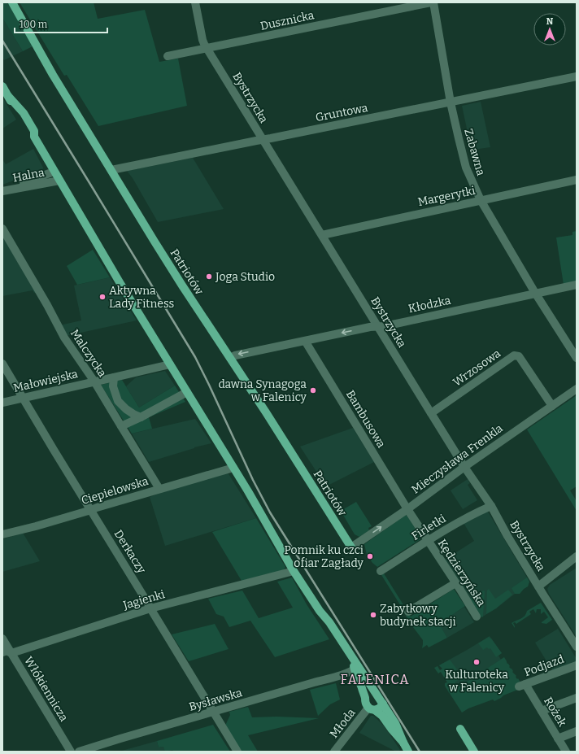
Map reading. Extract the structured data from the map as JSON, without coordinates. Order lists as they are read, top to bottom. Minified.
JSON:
{"streets":{"main road":["Patriotów"],"street":["Dusznicka","Bystrzycka","Gruntowa","Zabawna","Halna","Margerytki","Kłodzka","Malczycka","Wrzosowa","Małowiejska","Bambusowa","Mieczysława Frenkla","Ciepielowska","Firletki","Derkaczy","Kędzierzyńska","Jagienki","Podjazd","Włókiennicza","Bysławska","Rożek","Młoda"]},"crossings":[["Dusznicka","Bystrzycka"],["Dusznicka","Zabawna"],["Bystrzycka","Gruntowa"],["Bystrzycka","Margerytki"],["Bystrzycka","Kłodzka"],["Bystrzycka","Wrzosowa"],["Bystrzycka","Mieczysława Frenkla"],["Bystrzycka","Firletki"],["Gruntowa","Zabawna"],["Gruntowa","Patriotów"],["Zabawna","Margerytki"],["Zabawna","Kłodzka"],["Patriotów","Kłodzka"],["Patriotów","Mieczysława Frenkla"],["Kłodzka","Bambusowa"],["Malczycka","Małowiejska"],["Malczycka","Ciepielowska"],["Wrzosowa","Mieczysława Frenkla"],["Małowiejska","Derkaczy"],["Bambusowa","Mieczysława Frenkla"],["Bambusowa","Kędzierzyńska"],["Mieczysława Frenkla","Kędzierzyńska"],["Ciepielowska","Derkaczy"],["Firletki","Kędzierzyńska"],["Derkaczy","Jagienki"],["Derkaczy","Bysławska"],["Jagienki","Włókiennicza"],["Podjazd","Rożek"]],"one_way":["Kłodzka"],"districts":["FALENICA"],"places":["Joga Studio","Aktywna Lady Fitness","dawna Synagoga w Falenicy","Pomnik ku czci ofiar Zagłady","Zabytkowy budynek stacji","Kulturoteka w Falenicy"],"scale_bar":"100 m","north":"top"}
